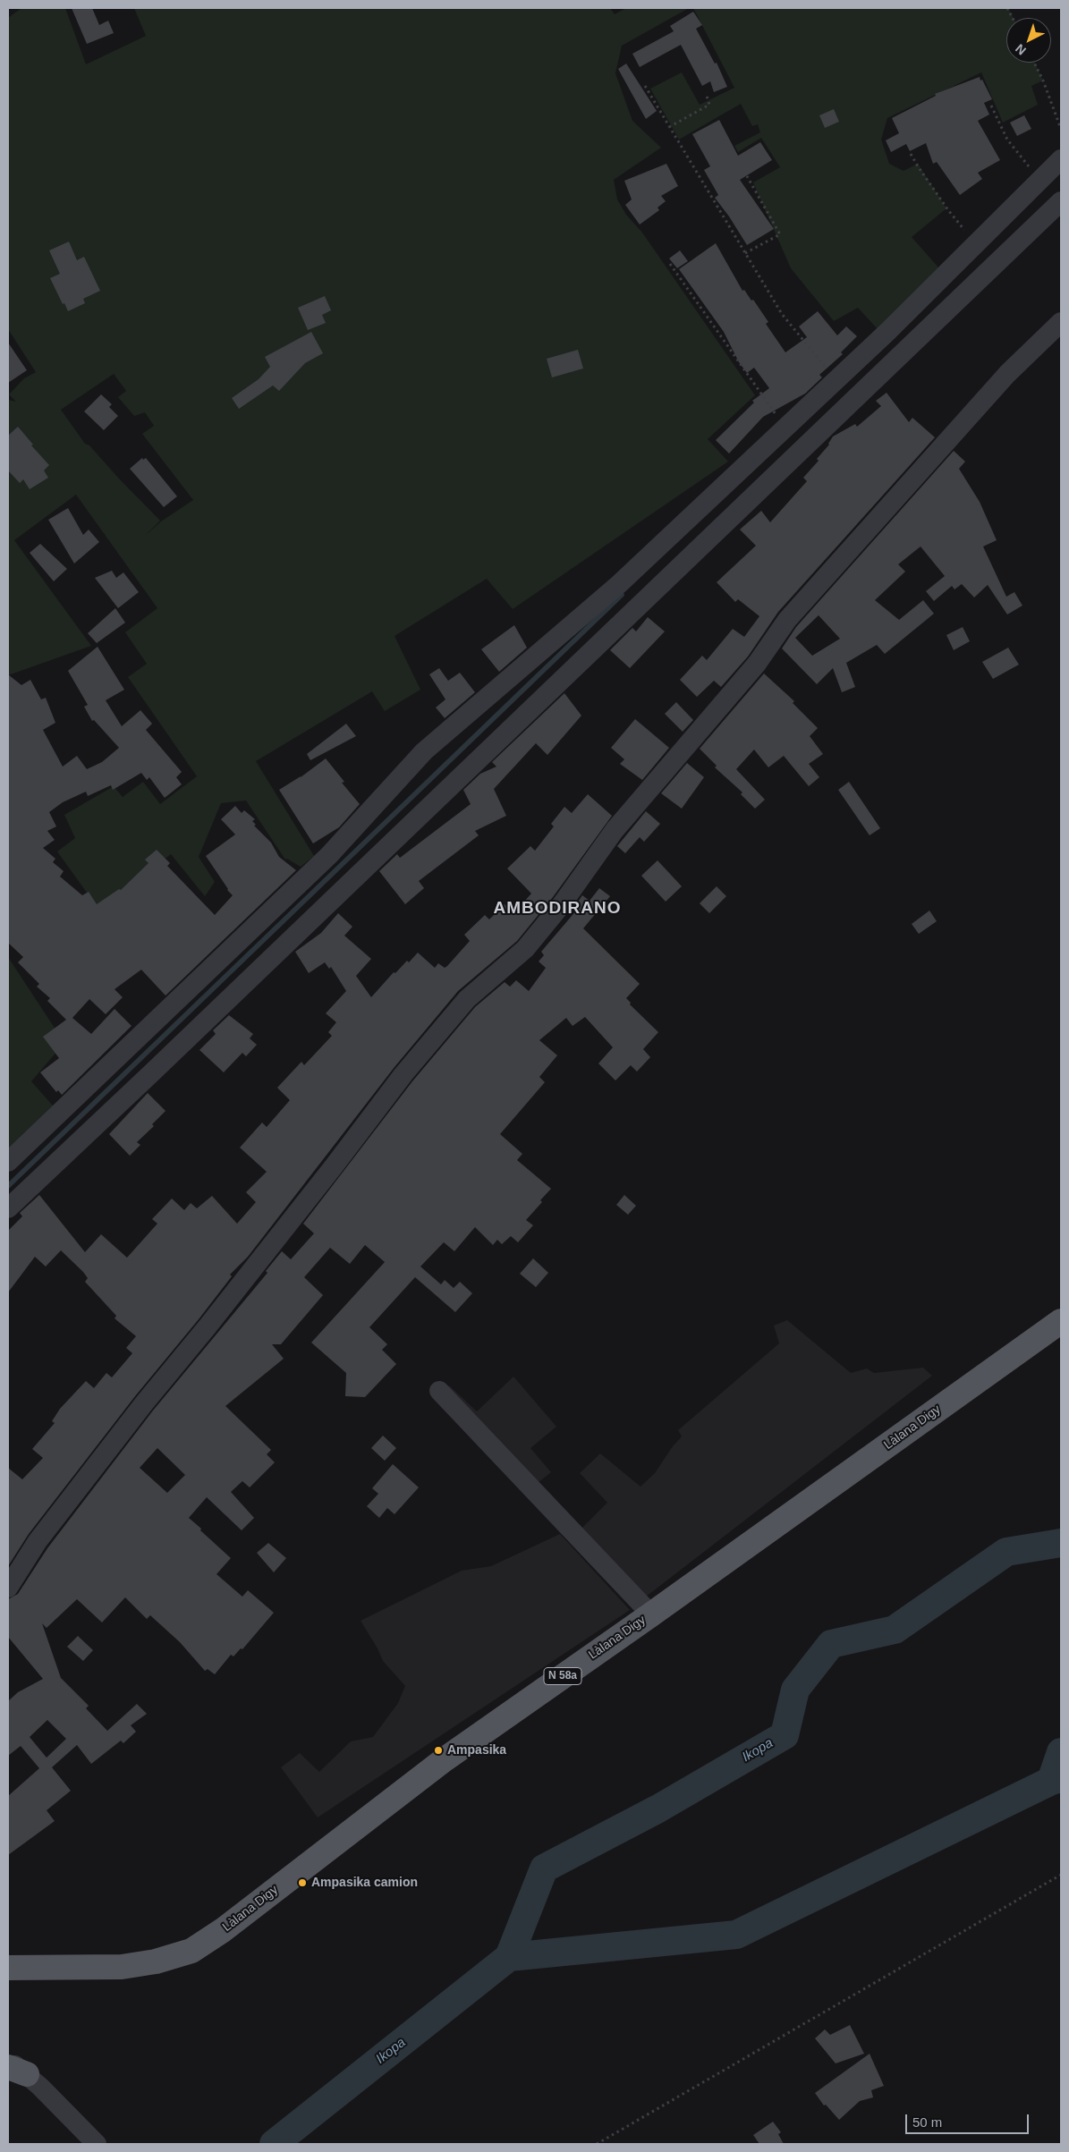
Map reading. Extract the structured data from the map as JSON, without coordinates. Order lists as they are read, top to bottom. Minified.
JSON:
{"streets":{"main road":["Làlana Digy","N 58a"]},"crossings":[["Làlana Digy","N 58a"]],"districts":["AMBODIRANO"],"water":["Ikopa"],"places":["Ampasika","Ampasika camion"],"scale_bar":"50 m","north":"bottom left"}
